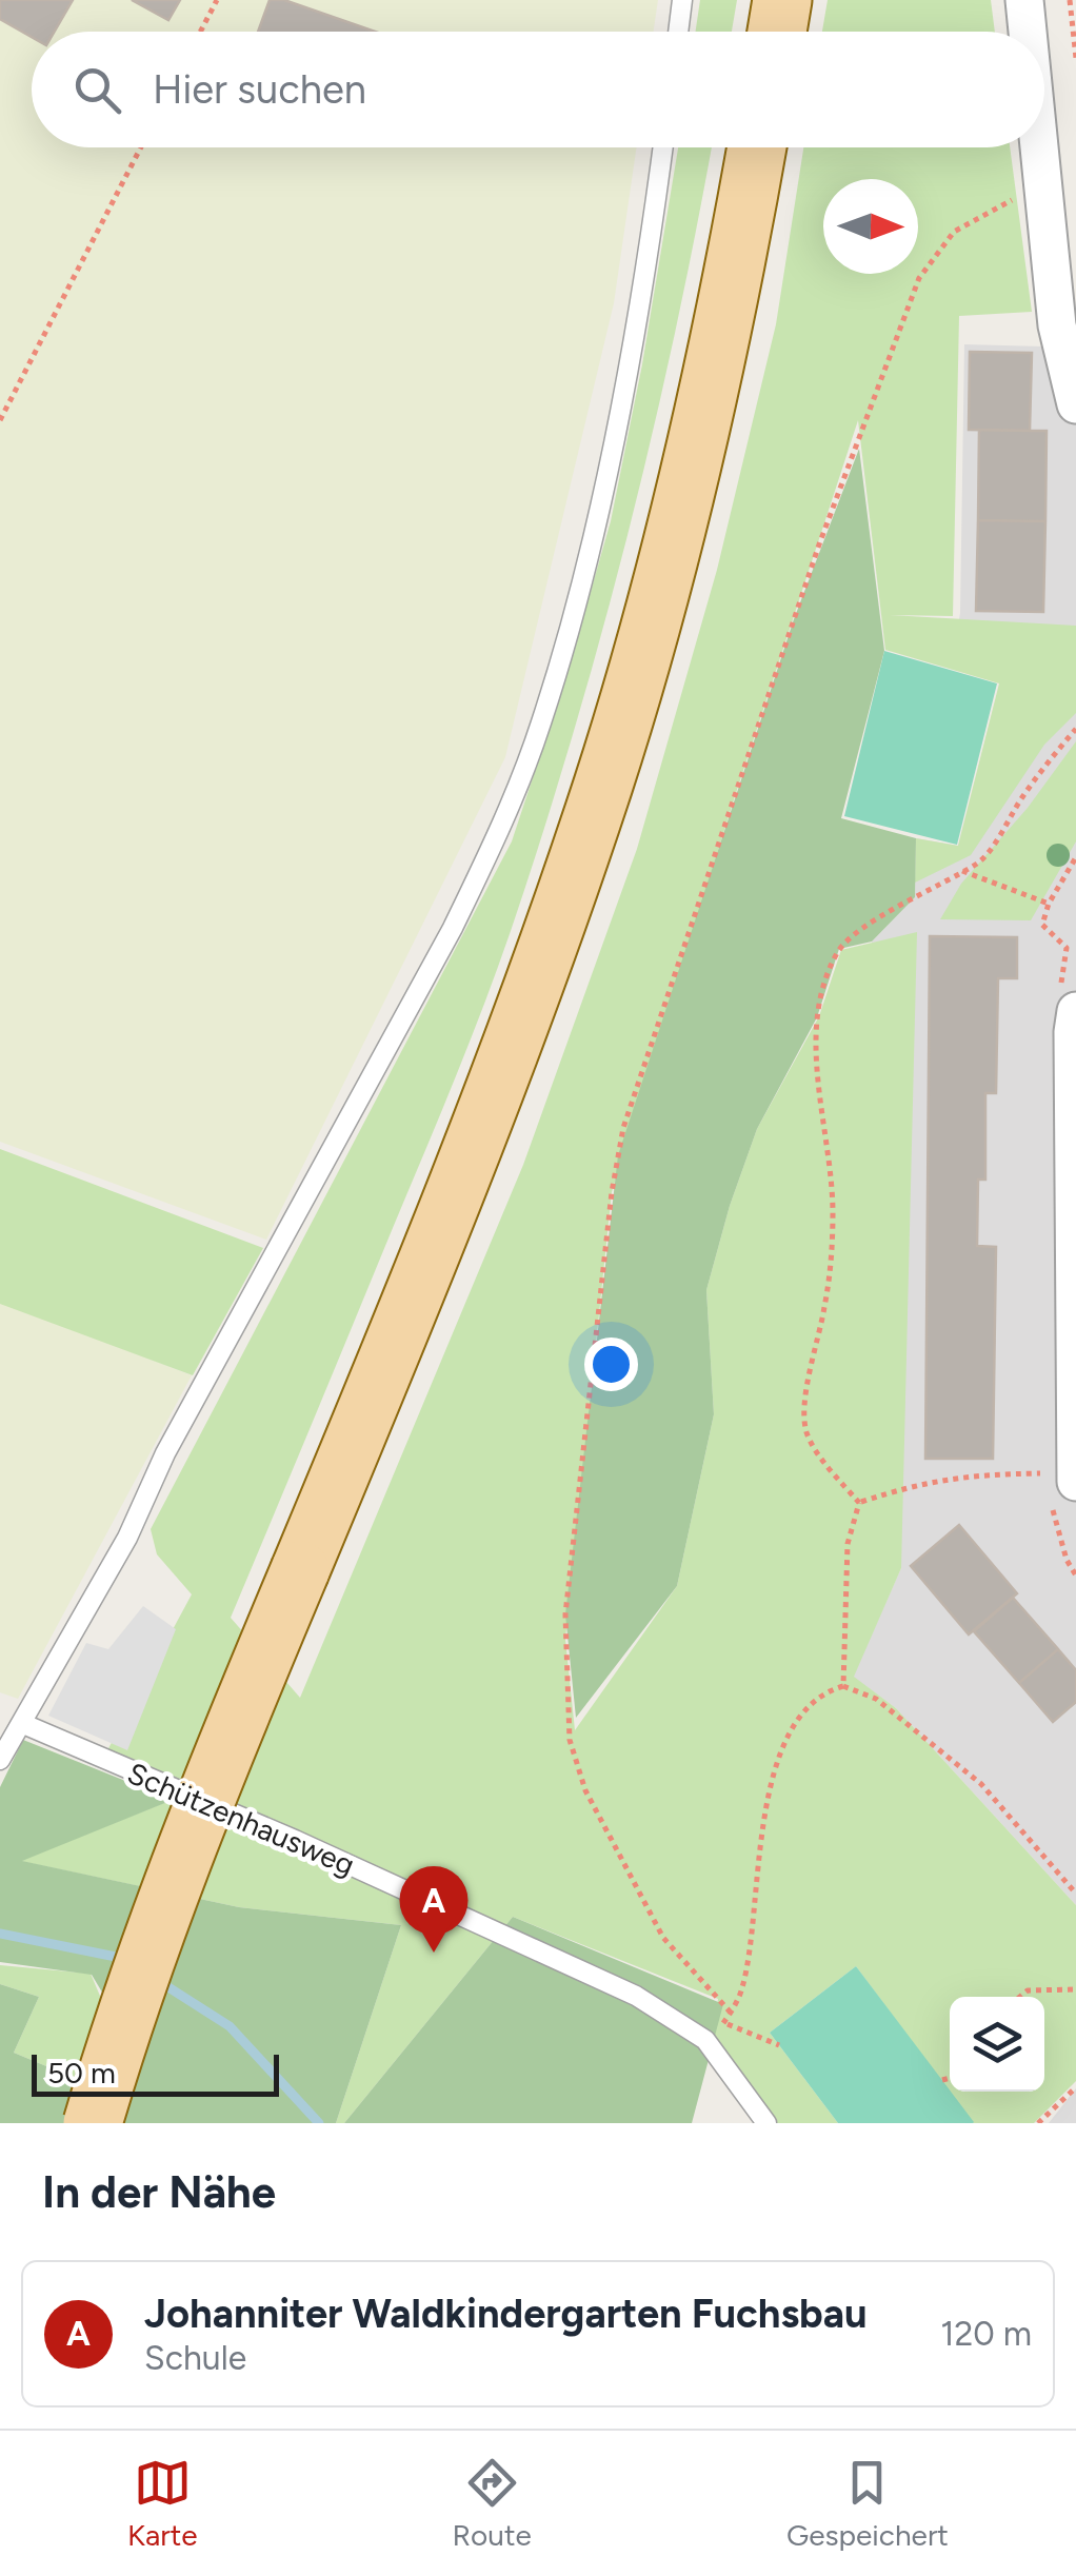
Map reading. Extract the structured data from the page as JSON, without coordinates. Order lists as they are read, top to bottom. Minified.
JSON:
{"streets":{"lane":["Schützenhausweg"]},"scale_bar":"50 m","north":"right","page":{"search":"Hier suchen","pins":"A","scale":"50 m","heading":"In der Nähe","list":[{"mark":"A","name":"Johanniter Waldkindergarten Fuchsbau","note":"Schule","value":"120 m"}],"nav":["Karte","Route","Gespeichert"]}}
